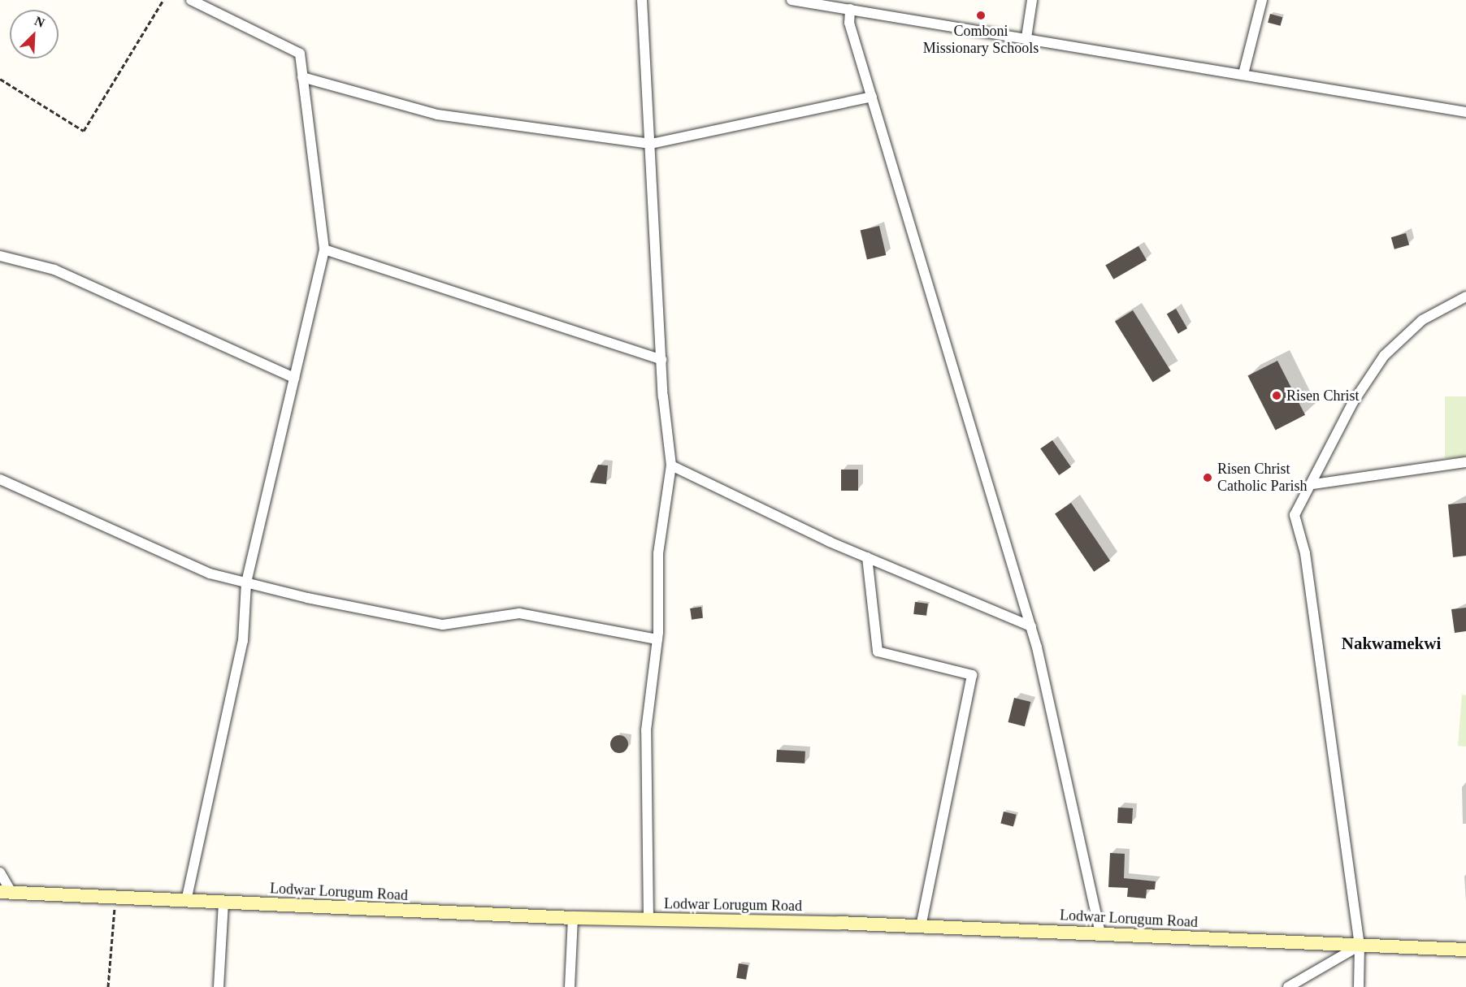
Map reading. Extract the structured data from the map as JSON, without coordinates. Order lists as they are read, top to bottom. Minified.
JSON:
{"streets":{"main road":["Lodwar Lorugum Road"]},"districts":["Nakwamekwi"],"places":["Comboni Missionary Schools","Risen Christ","Risen Christ Catholic Parish"],"north":"top right"}
